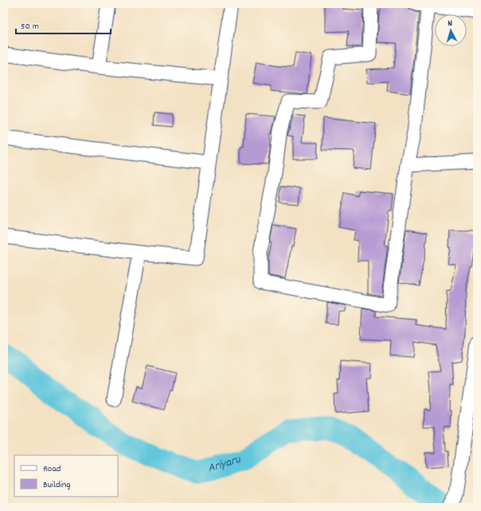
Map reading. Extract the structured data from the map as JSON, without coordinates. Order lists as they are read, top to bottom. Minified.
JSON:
{"water":["Ariyaru"],"legend":["Road","Building"],"scale_bar":"50 m","north":"top"}
